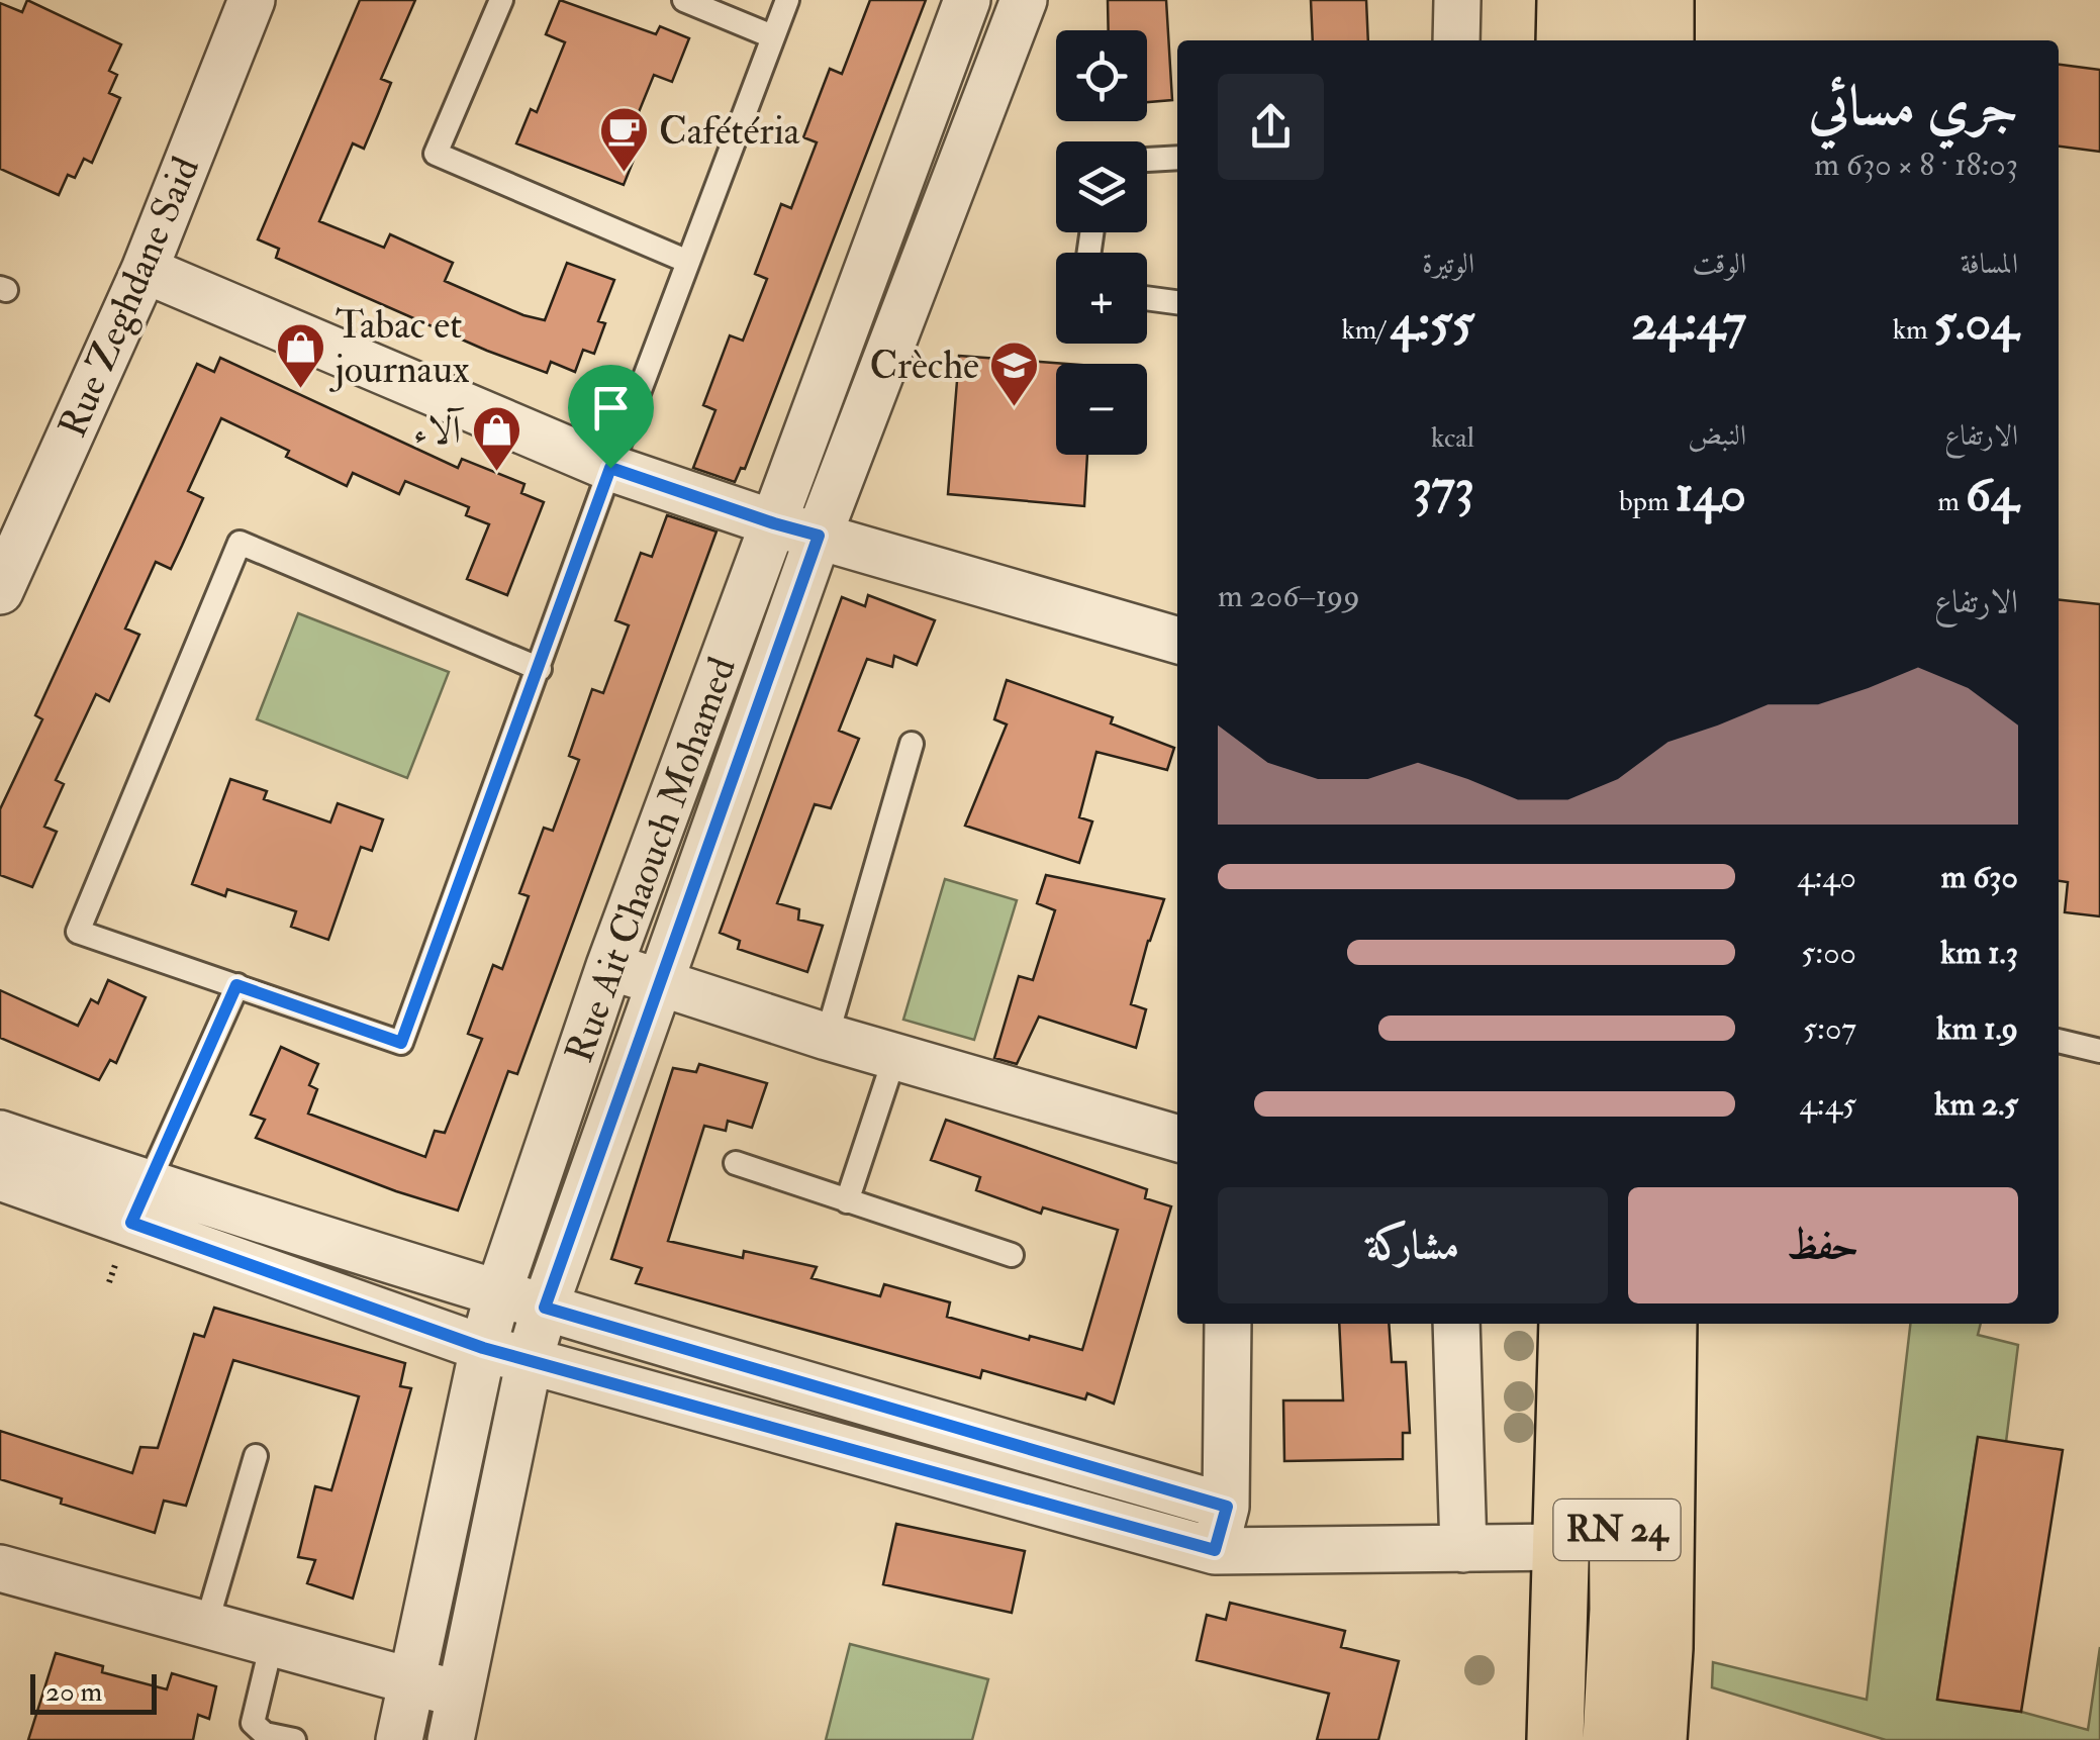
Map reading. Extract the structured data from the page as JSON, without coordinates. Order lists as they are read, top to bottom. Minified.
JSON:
{"streets":{"main road":["RN 24"],"street":["Rue Zeghdane Said","Rue Ait Chaouch Mohamed"]},"places":{"cafe":["Cafétéria"],"shop":["Tabac et journaux","آلاء"],"school or university":["Crèche"]},"scale_bar":"20 m","page":{"map_buttons":["+","−"],"heading":["جري مسائي","18:03 · 8 × 630 m"],"stats":[["المسافة","5.04 km"],["الوقت","24:47"],["الوتيرة","4:55 /km"],["الارتفاع","64 m"],["النبض","140 bpm"],["kcal","373"]],"chart":["الارتفاع","199–206 m"],"list":[{"name":"630 m","note":"4:40"},{"name":"1.3 km","note":"5:00"},{"name":"1.9 km","note":"5:07"},{"name":"2.5 km","note":"4:45"}],"buttons":["حفظ","مشاركة"],"scale":"20 m"}}
